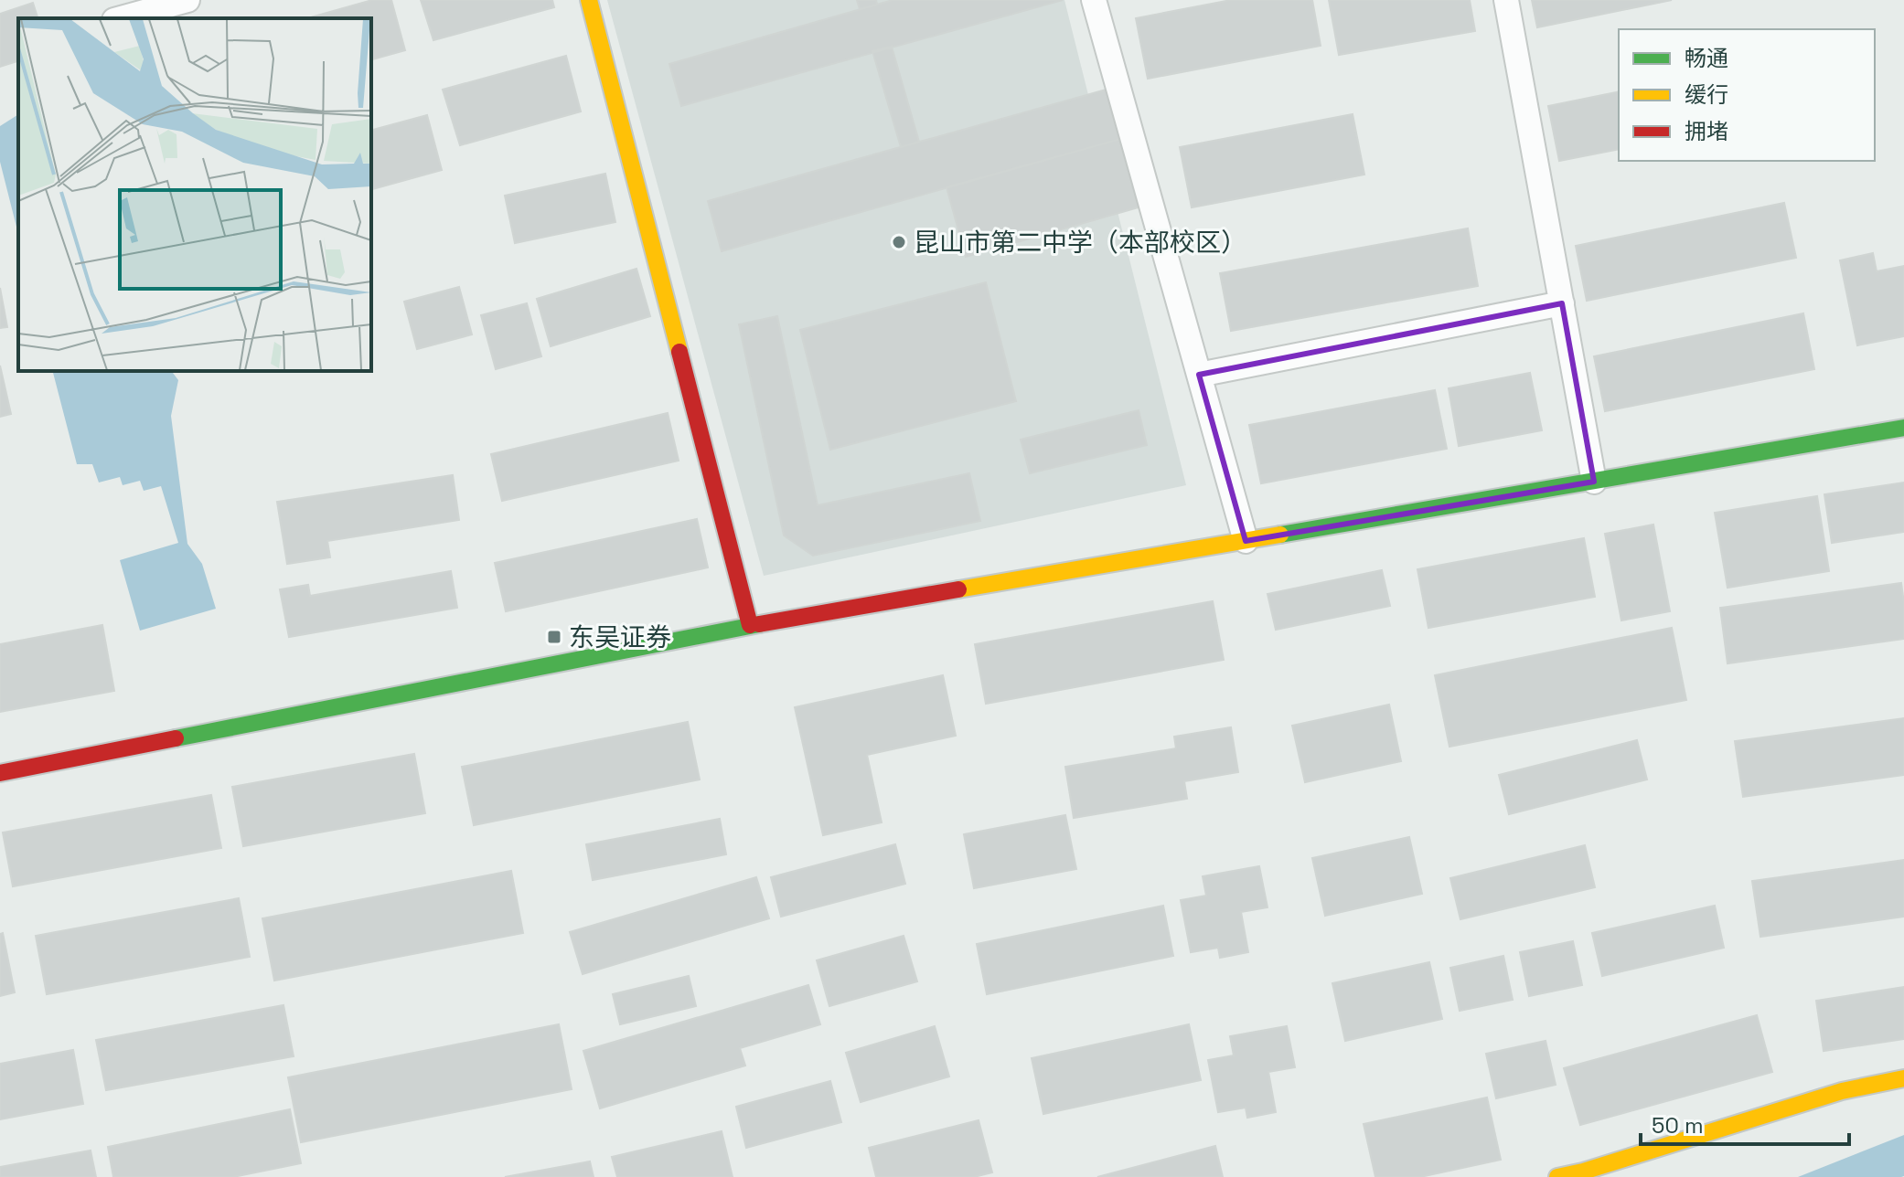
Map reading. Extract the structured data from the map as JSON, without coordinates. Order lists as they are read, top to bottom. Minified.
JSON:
{"places":{"other":["昆山市第二中学（本部校区）"],"transit":["东吴证券"]},"legend":["畅通","缓行","拥堵"],"scale_bar":"50 m"}
